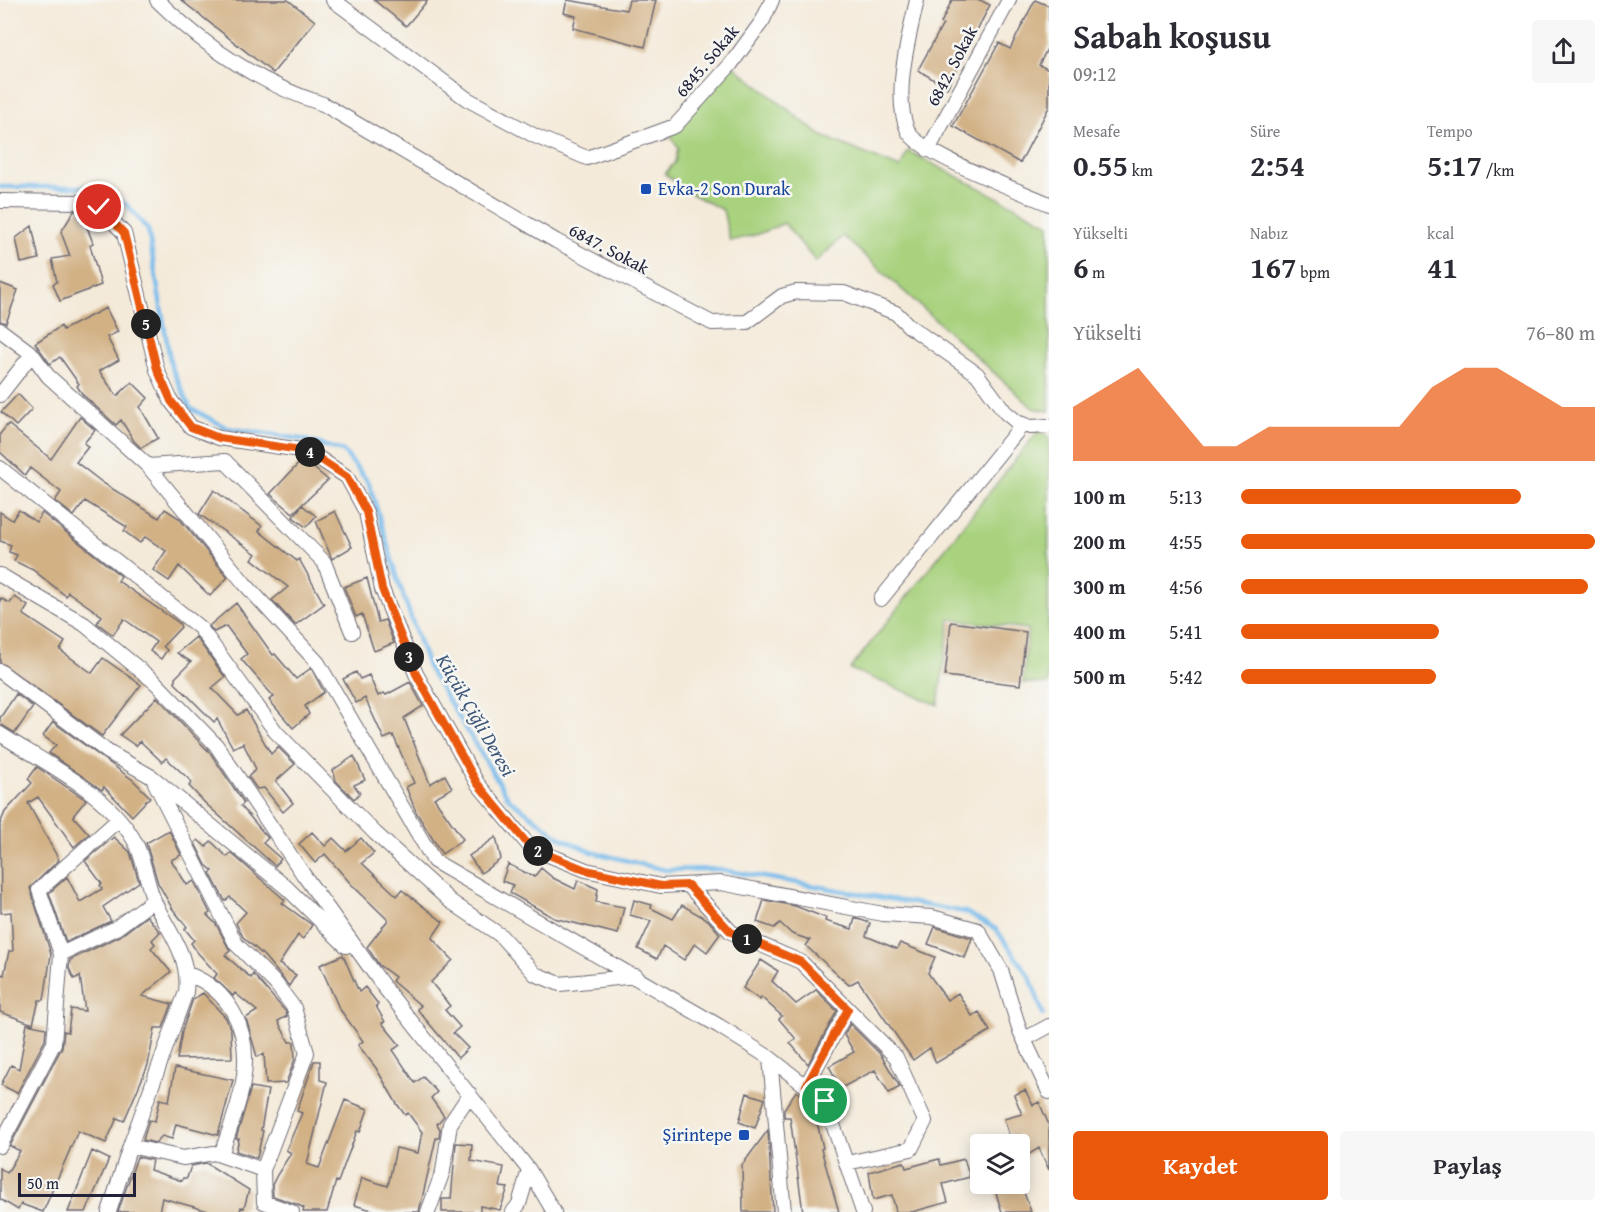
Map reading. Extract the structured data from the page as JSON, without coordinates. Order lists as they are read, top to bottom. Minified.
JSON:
{"streets":{"street":["6845. Sokak","6842. Sokak","6847. Sokak"]},"water":["Küçük Çiğli Deresi"],"places":{"transit":["Evka-2 Son Durak","Şirintepe"]},"scale_bar":"50 m","page":{"heading":["Sabah koşusu","09:12"],"stats":[["Mesafe","0.55 km"],["Süre","2:54"],["Tempo","5:17 /km"],["Yükselti","6 m"],["Nabız","167 bpm"],["kcal","41"]],"chart":["Yükselti","76–80 m"],"pins":["5","4","3","2","1"],"list":[{"name":"100 m","note":"5:13"},{"name":"200 m","note":"4:55"},{"name":"300 m","note":"4:56"},{"name":"400 m","note":"5:41"},{"name":"500 m","note":"5:42"}],"buttons":["Kaydet","Paylaş"],"scale":"50 m"}}
